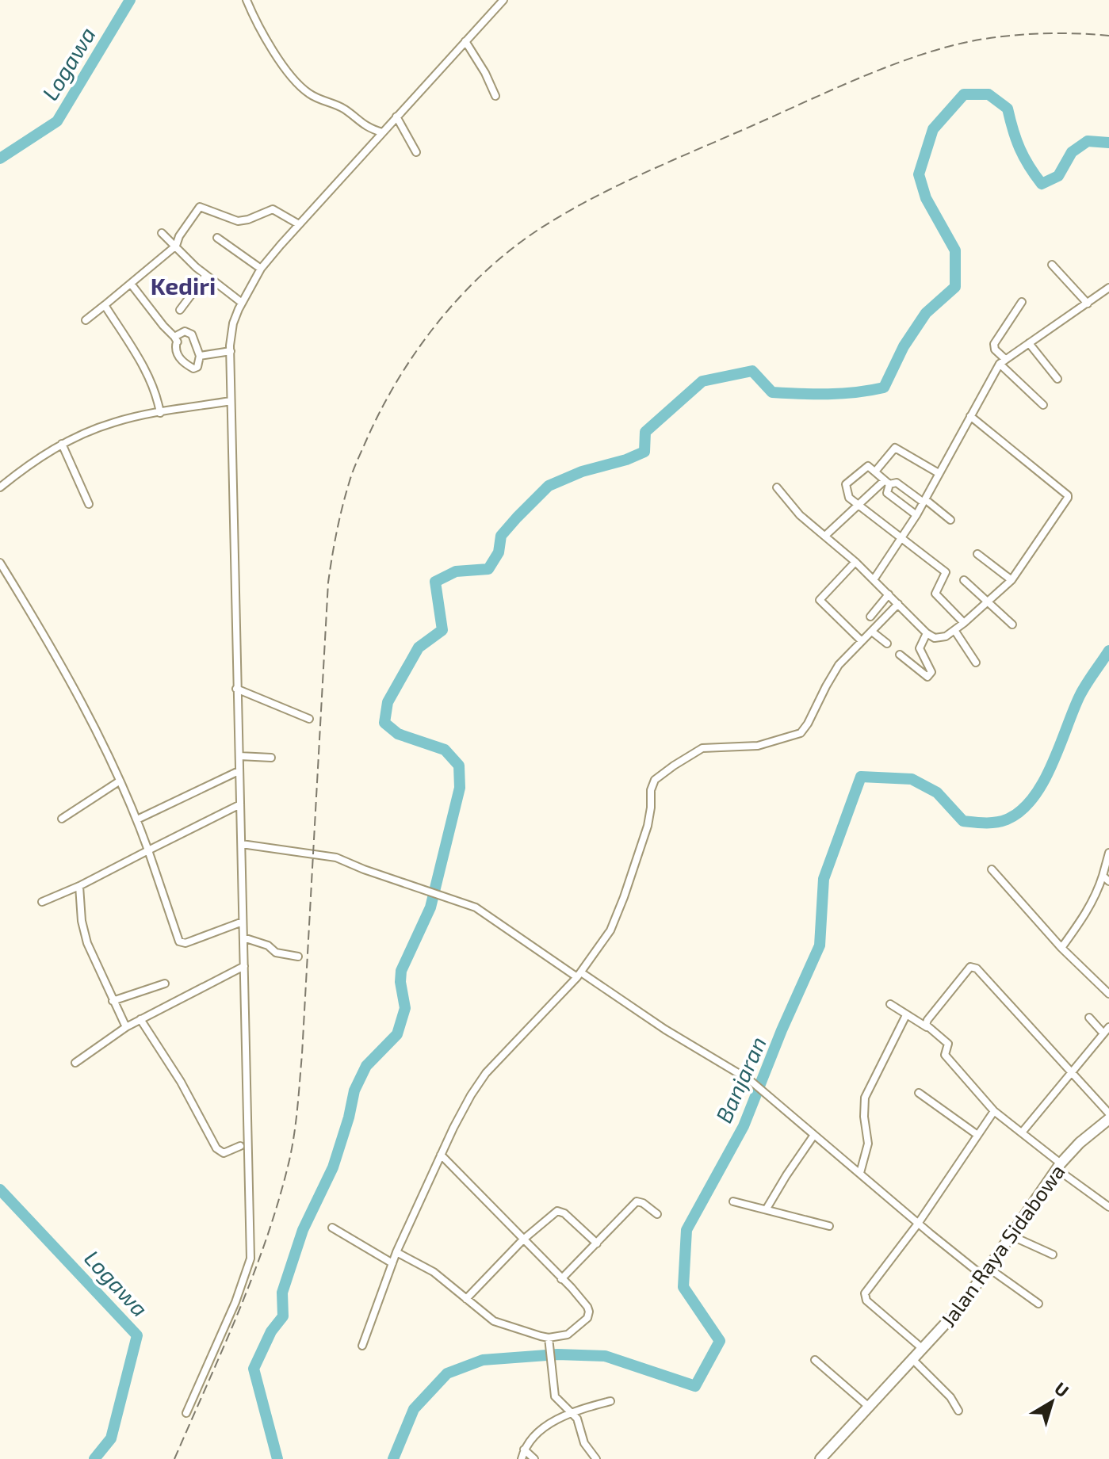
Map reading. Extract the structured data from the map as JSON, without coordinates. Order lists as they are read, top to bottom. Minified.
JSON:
{"streets":{"highway":["Jalan Raya Sidabowa"]},"districts":["Kediri"],"water":["Logawa","Banjaran"],"north":"top right"}
